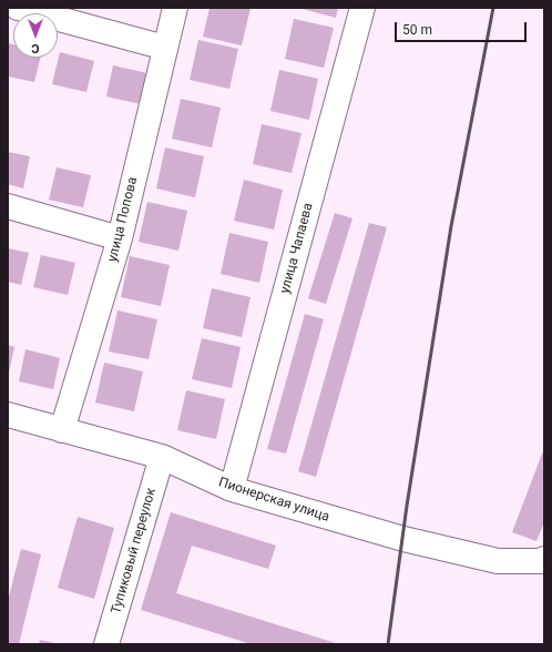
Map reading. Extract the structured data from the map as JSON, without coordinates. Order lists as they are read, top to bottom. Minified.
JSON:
{"streets":{"street":["улица Попова","улица Чапаева","Пионерская улица","Тупиковый переулок"]},"crossings":[["улица Попова","Пионерская улица"],["улица Чапаева","Пионерская улица"],["Пионерская улица","Тупиковый переулок"]],"scale_bar":"50 m","north":"bottom"}
